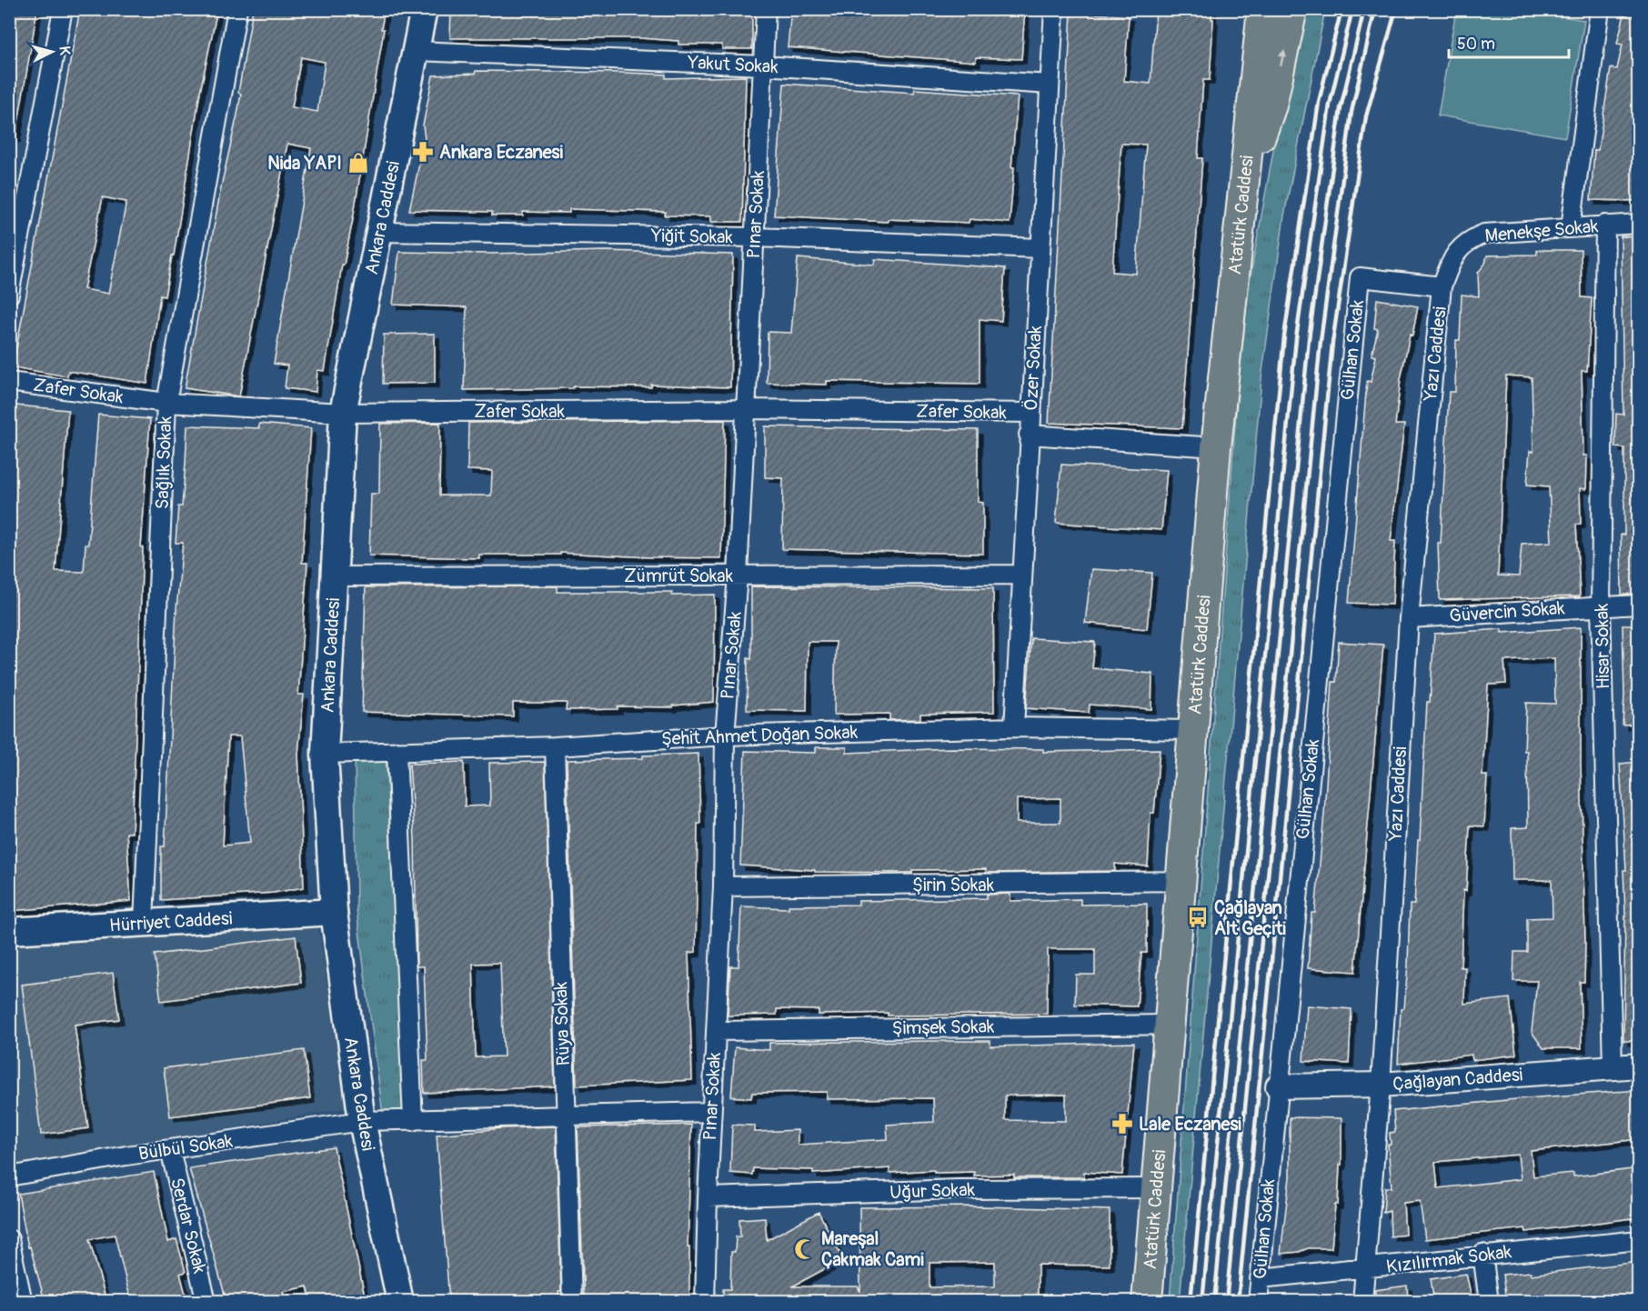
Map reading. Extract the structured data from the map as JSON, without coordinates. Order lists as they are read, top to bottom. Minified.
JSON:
{"streets":{"main road":["Atatürk Caddesi","Ankara Caddesi","Hürriyet Caddesi"],"street":["Yakut Sokak","Pınar Sokak","Menekşe Sokak","Yiğit Sokak","Gülhan Sokak","Yazı Caddesi","Özer Sokak","Zafer Sokak","Sağlık Sokak","Zümrüt Sokak","Güvercin Sokak","Hisar Sokak","Şehit Ahmet Doğan Sokak","Şirin Sokak","Rüya Sokak","Şimşek Sokak","Çağlayan Caddesi","Bülbül Sokak","Uğur Sokak","Serdar Sokak","Kızılırmak Sokak"]},"crossings":[["Yakut Sokak","Pınar Sokak"],["Yakut Sokak","Ankara Caddesi"],["Yakut Sokak","Özer Sokak"],["Pınar Sokak","Yiğit Sokak"],["Pınar Sokak","Zafer Sokak"],["Pınar Sokak","Zümrüt Sokak"],["Pınar Sokak","Şehit Ahmet Doğan Sokak"],["Pınar Sokak","Şirin Sokak"],["Pınar Sokak","Şimşek Sokak"],["Pınar Sokak","Bülbül Sokak"],["Pınar Sokak","Uğur Sokak"],["Atatürk Caddesi","Şehit Ahmet Doğan Sokak"],["Atatürk Caddesi","Şirin Sokak"],["Atatürk Caddesi","Şimşek Sokak"],["Atatürk Caddesi","Uğur Sokak"],["Ankara Caddesi","Yiğit Sokak"],["Ankara Caddesi","Zafer Sokak"],["Ankara Caddesi","Zümrüt Sokak"],["Ankara Caddesi","Şehit Ahmet Doğan Sokak"],["Ankara Caddesi","Hürriyet Caddesi"],["Ankara Caddesi","Bülbül Sokak"],["Menekşe Sokak","Gülhan Sokak"],["Menekşe Sokak","Yazı Caddesi"],["Menekşe Sokak","Hisar Sokak"],["Yiğit Sokak","Özer Sokak"],["Gülhan Sokak","Yazı Caddesi"],["Gülhan Sokak","Çağlayan Caddesi"],["Gülhan Sokak","Kızılırmak Sokak"],["Yazı Caddesi","Güvercin Sokak"],["Yazı Caddesi","Çağlayan Caddesi"],["Yazı Caddesi","Kızılırmak Sokak"],["Özer Sokak","Zafer Sokak"],["Özer Sokak","Zümrüt Sokak"],["Özer Sokak","Şehit Ahmet Doğan Sokak"],["Zafer Sokak","Sağlık Sokak"],["Sağlık Sokak","Hürriyet Caddesi"],["Güvercin Sokak","Hisar Sokak"],["Hisar Sokak","Çağlayan Caddesi"],["Şehit Ahmet Doğan Sokak","Rüya Sokak"],["Rüya Sokak","Bülbül Sokak"],["Bülbül Sokak","Serdar Sokak"]],"places":{"pharmacy":["Ankara Eczanesi","Lale Eczanesi"],"shop":["Nida YAPI"],"bus stop":["Çağlayan Alt Geçiti"],"mosque":["Mareşal Çakmak Cami"]},"scale_bar":"50 m","north":"right"}
